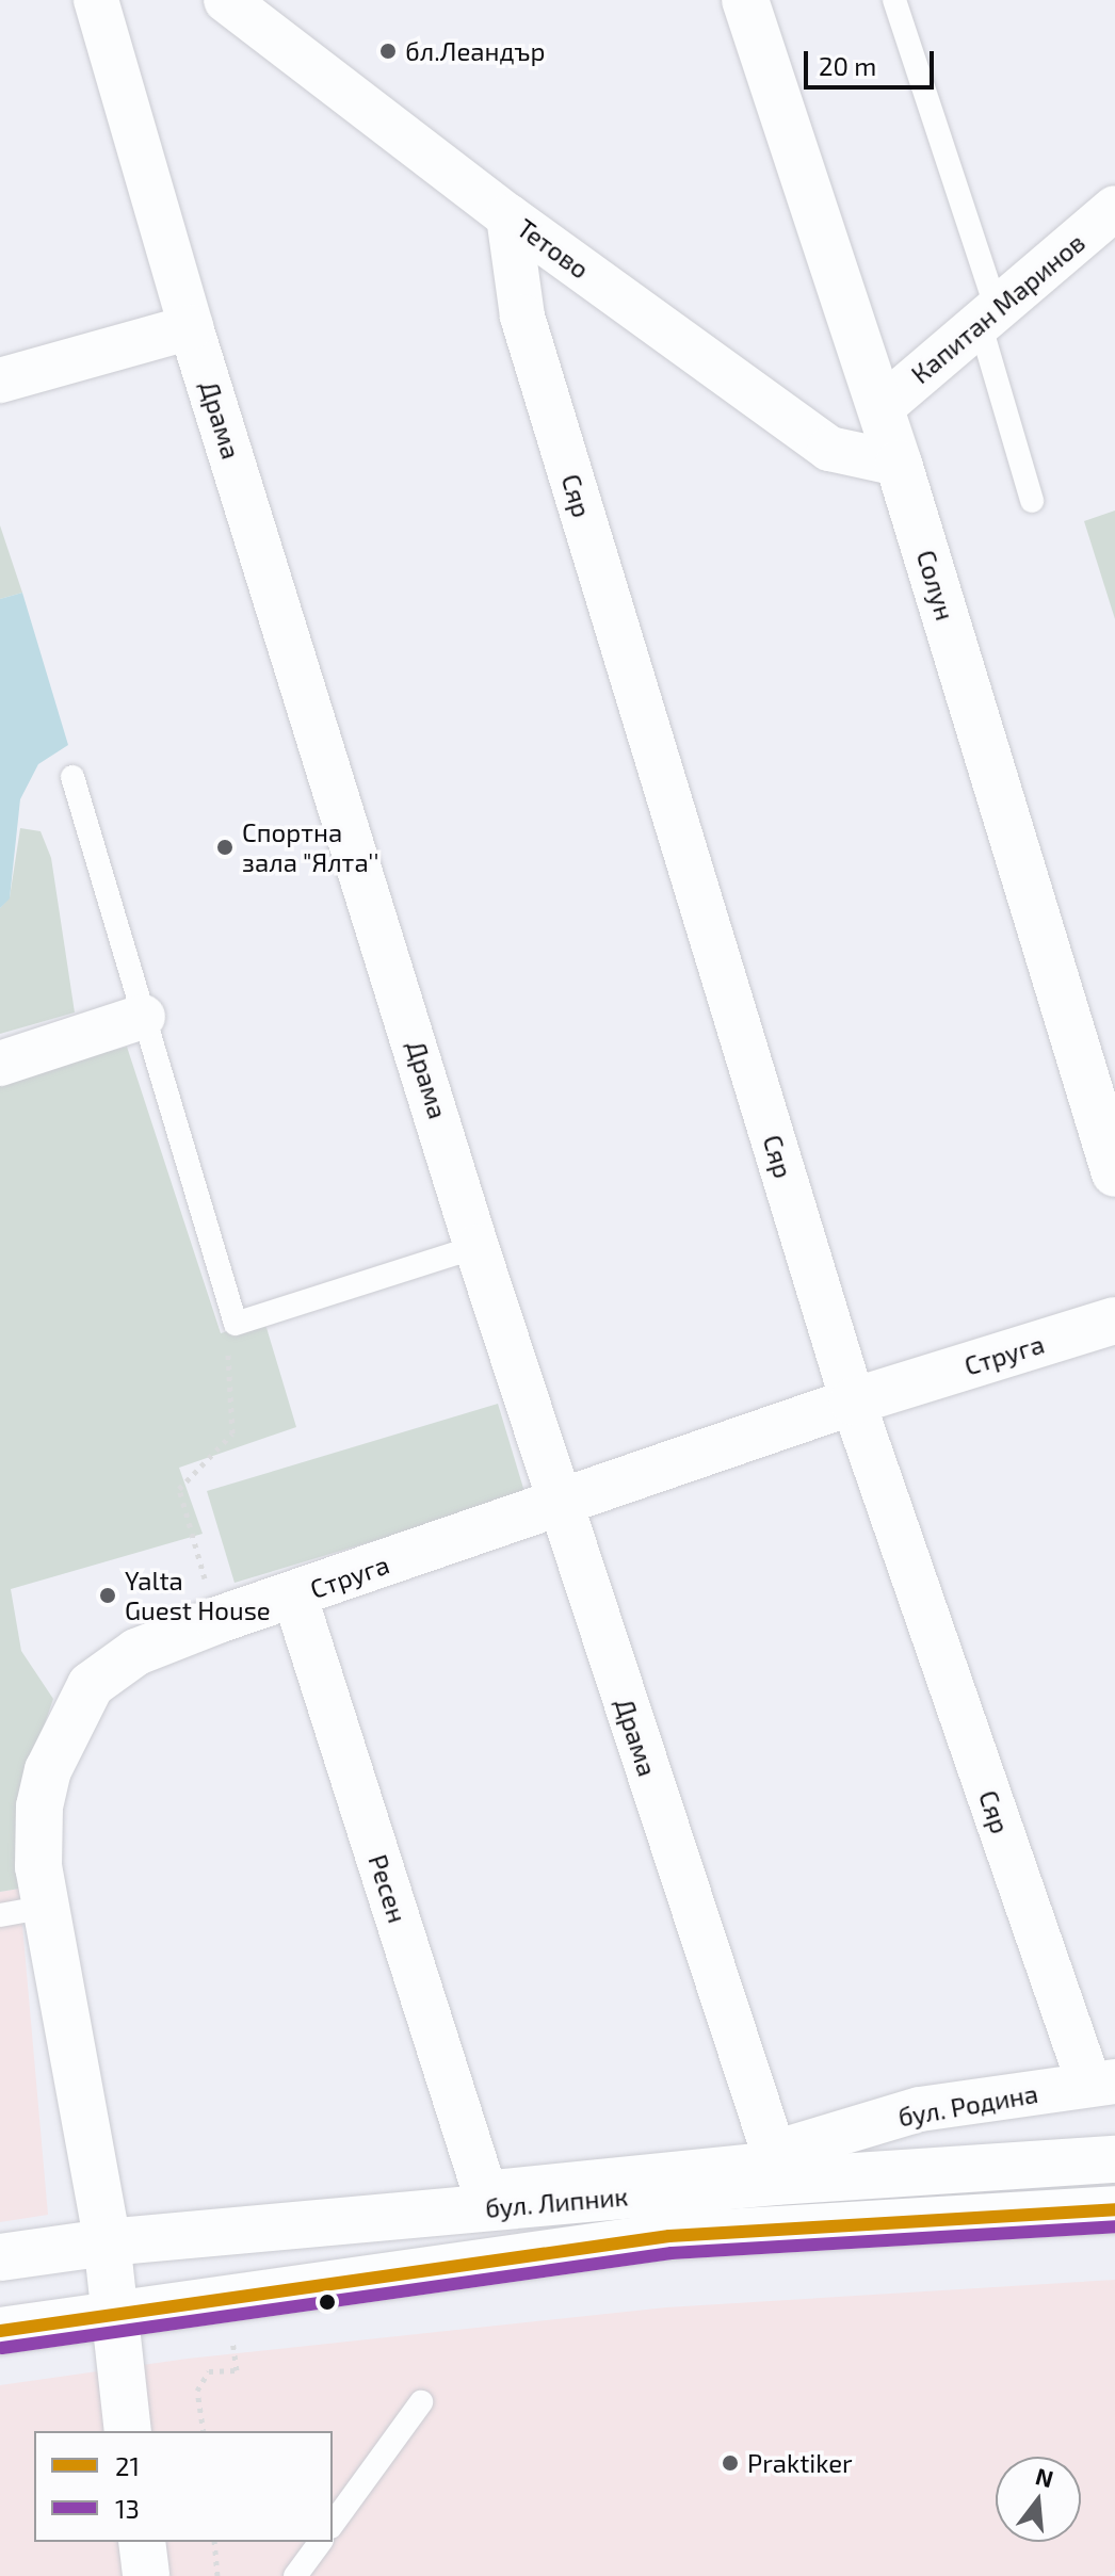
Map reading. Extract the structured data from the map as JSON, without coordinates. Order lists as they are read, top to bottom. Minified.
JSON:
{"streets":{"street":["Тетово","Капитан Маринов","Драма","Сяр","Солун","Струга","Ресен","бул. Родина","бул. Липник"]},"crossings":[["Тетово","Сяр"],["Тетово","Солун"],["Капитан Маринов","Солун"],["Драма","Струга"],["Драма","бул. Родина"],["Сяр","Струга"],["Сяр","бул. Родина"],["Струга","Ресен"],["Струга","бул. Липник"]],"places":["бл.Леандър","Спортна зала \"Ялта''","Yalta Guest House","Praktiker"],"lines":["transit line 21","transit line 13"],"legend":["21","13"],"scale_bar":"20 m","north":"top"}
